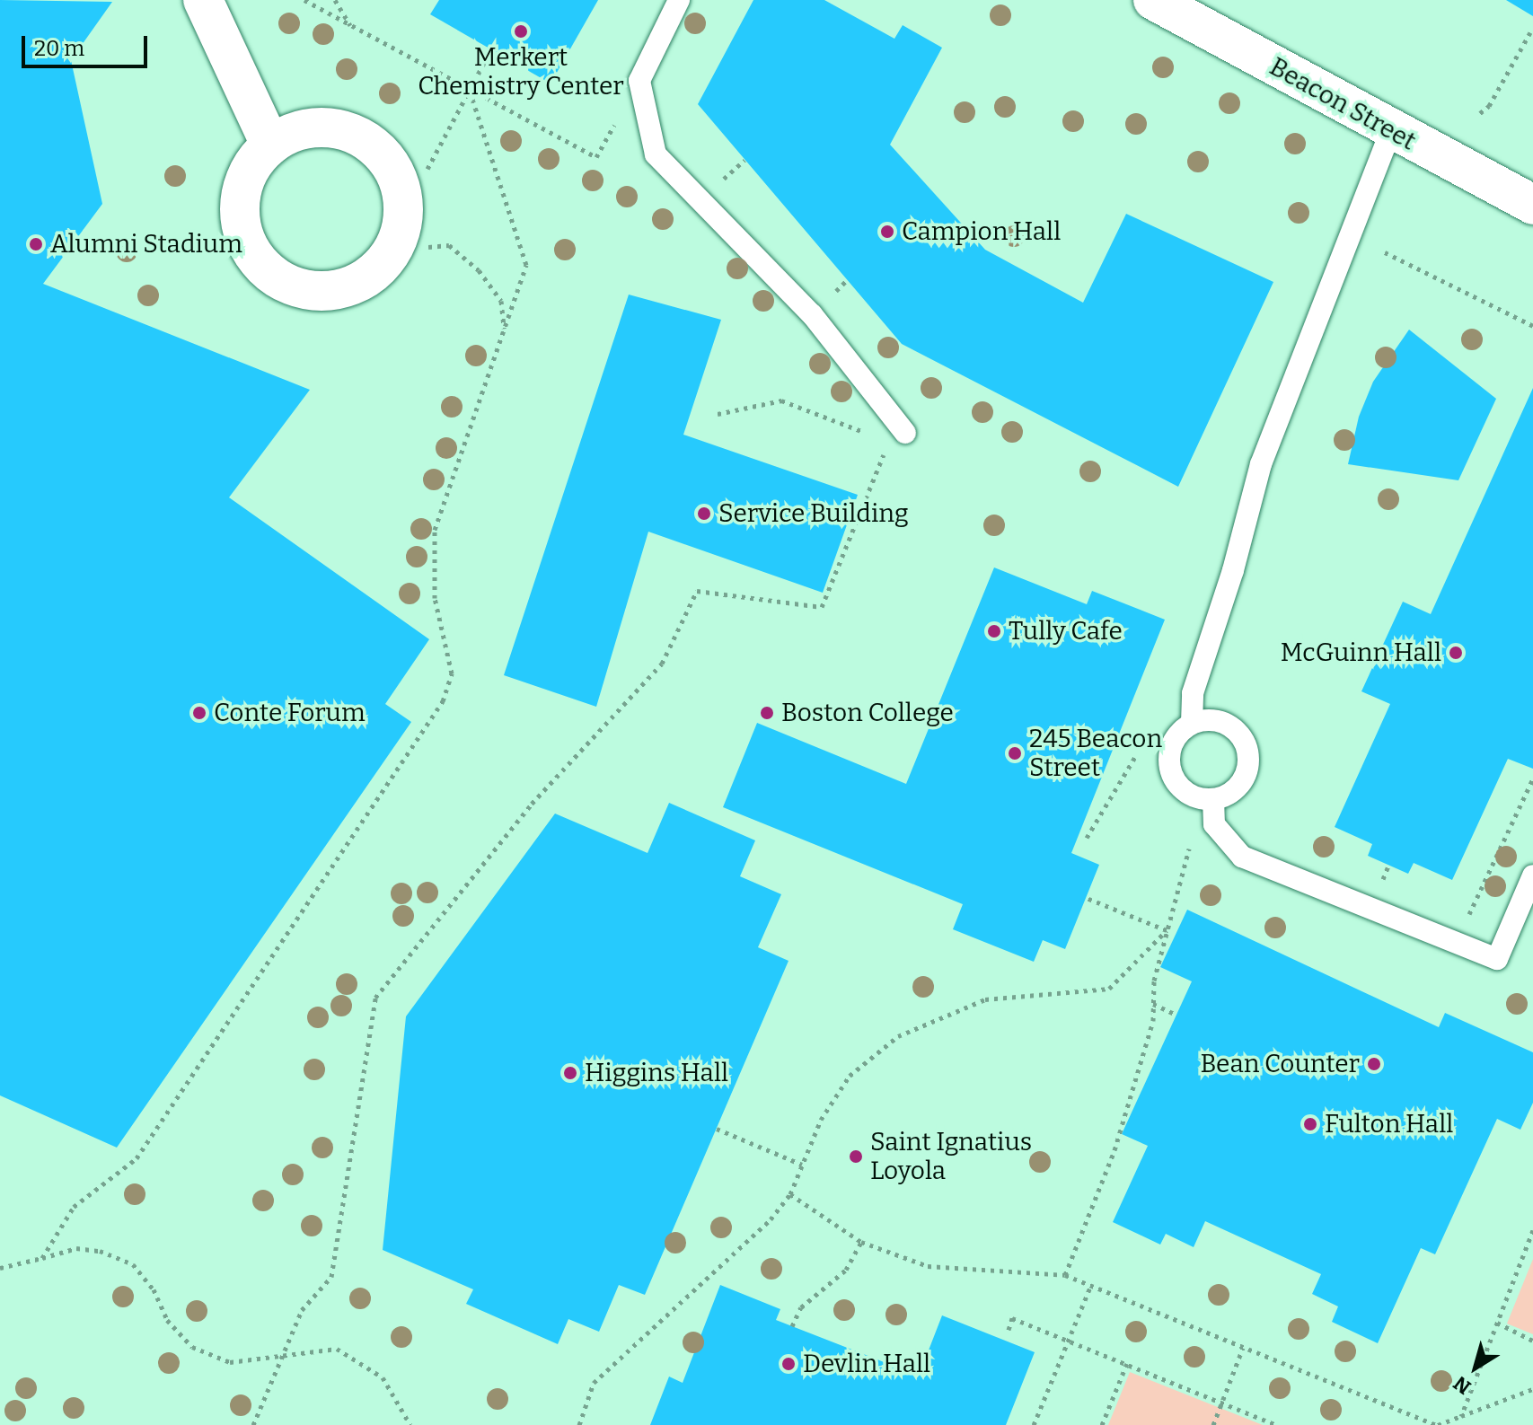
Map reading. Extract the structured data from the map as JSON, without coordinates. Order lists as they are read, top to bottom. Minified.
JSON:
{"streets":{"street":["Beacon Street"]},"places":["Merkert Chemistry Center","Campion Hall","Alumni Stadium","Service Building","Tully Cafe","McGuinn Hall","Conte Forum","Boston College","245 Beacon Street","Bean Counter","Higgins Hall","Fulton Hall","Saint Ignatius Loyola","Devlin Hall"],"scale_bar":"20 m","north":"bottom left"}
